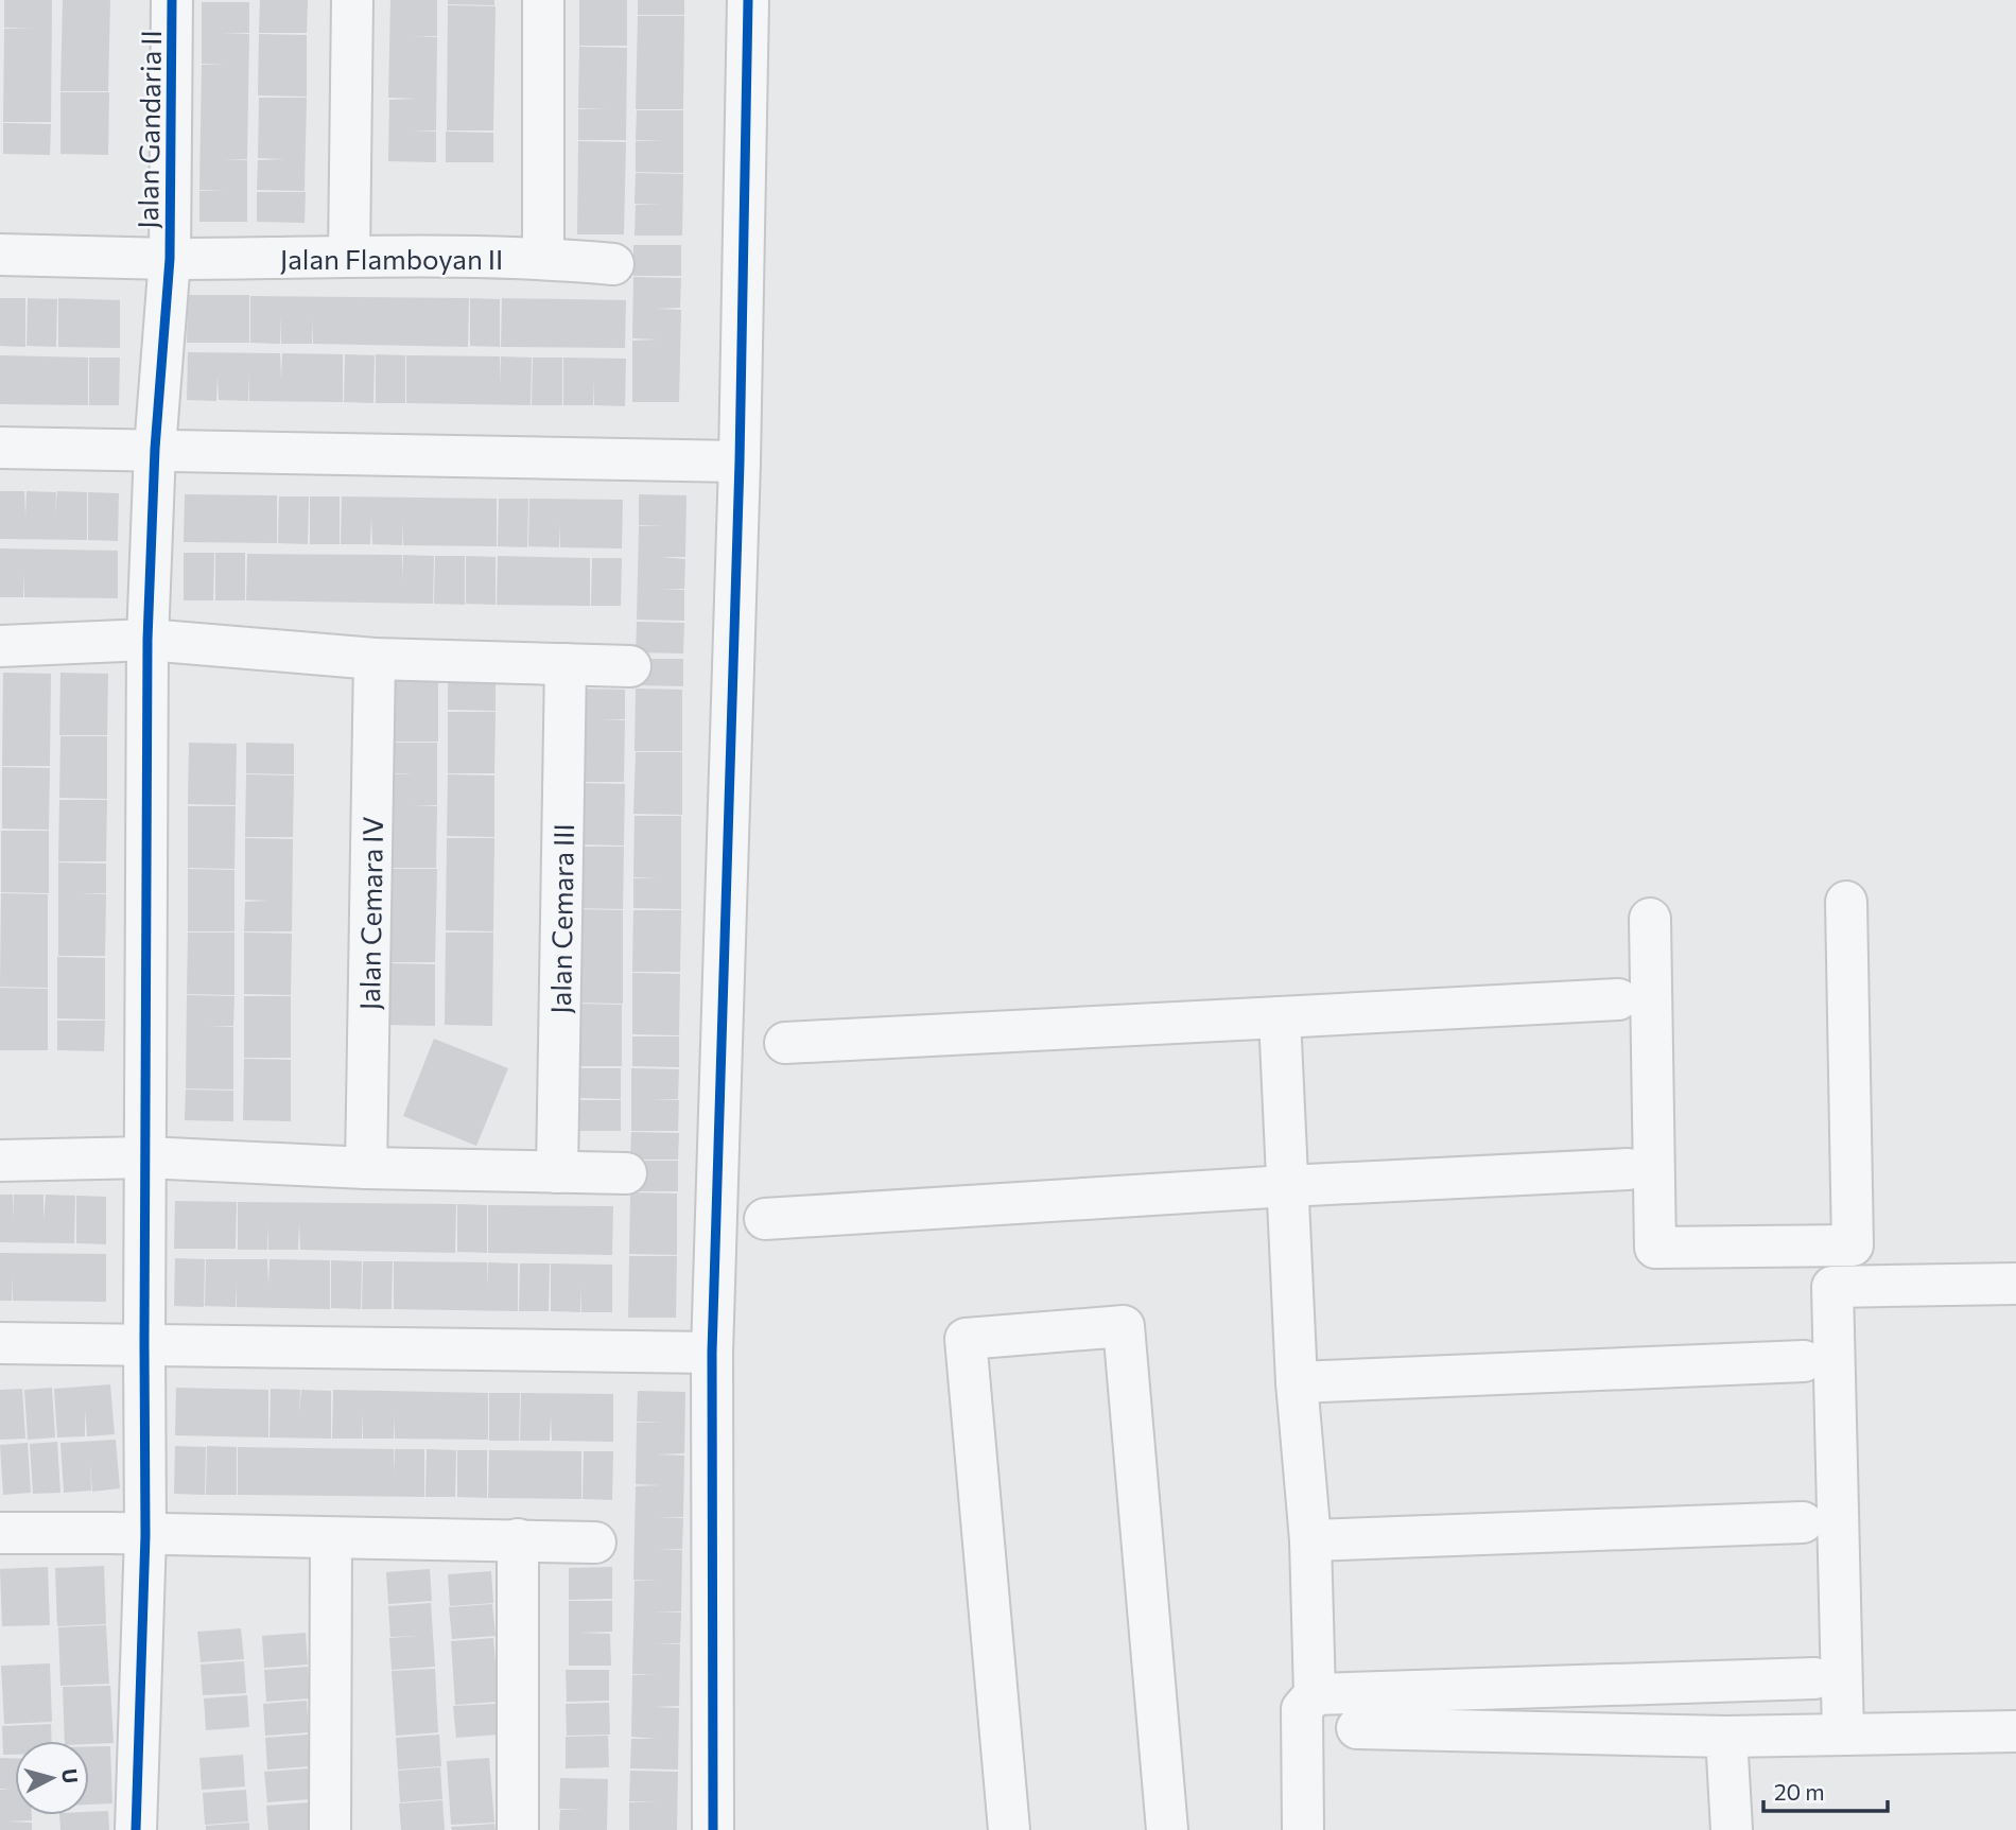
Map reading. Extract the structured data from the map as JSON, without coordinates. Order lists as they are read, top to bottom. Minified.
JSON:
{"streets":{"street":["Jalan Gandaria II","Jalan Flamboyan II","Jalan Cemara IV","Jalan Cemara III"]},"crossings":[["Jalan Gandaria II","Jalan Flamboyan II"]],"scale_bar":"20 m","north":"right"}
